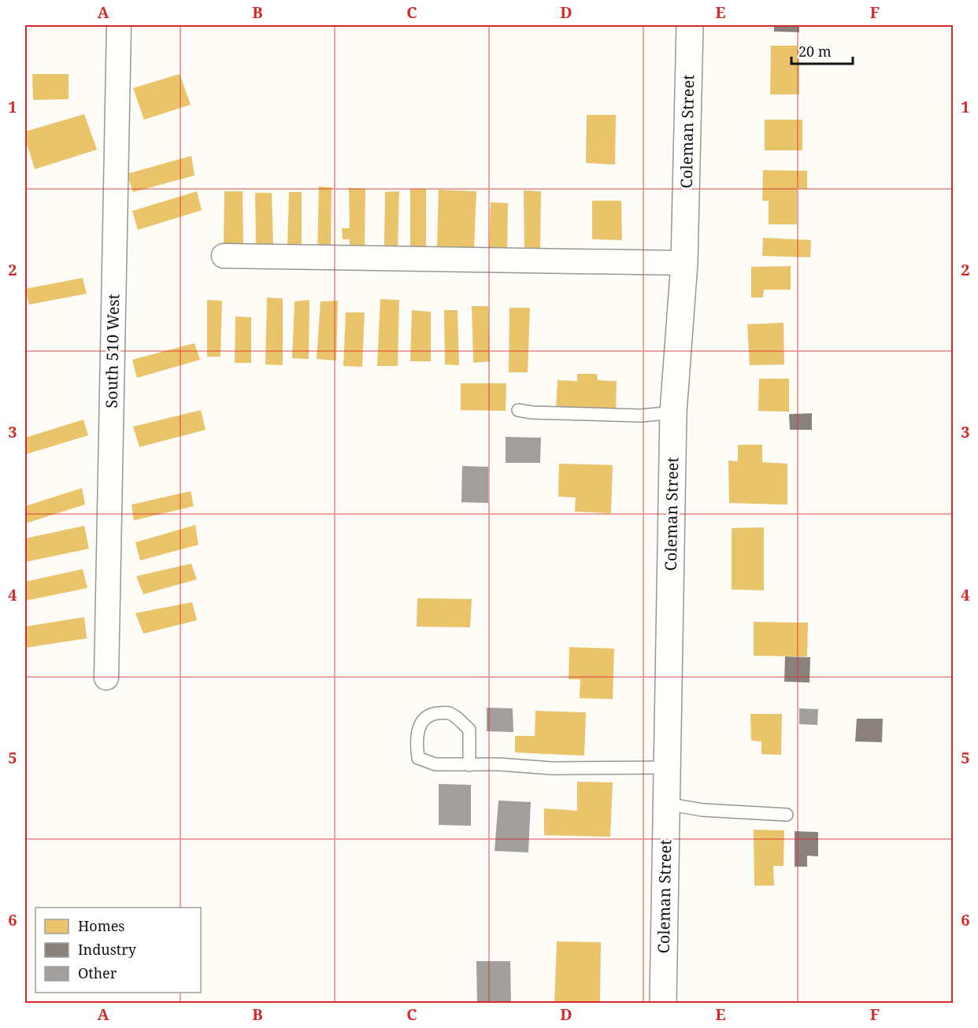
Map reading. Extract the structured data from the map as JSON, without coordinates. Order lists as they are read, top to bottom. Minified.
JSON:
{"streets":{"street":["Coleman Street","South 510 West"]},"legend":["Homes","Industry","Other"],"scale_bar":"20 m","grid":{"columns":["A","B","C","D","E","F"],"rows":["1","2","3","4","5","6"]}}
